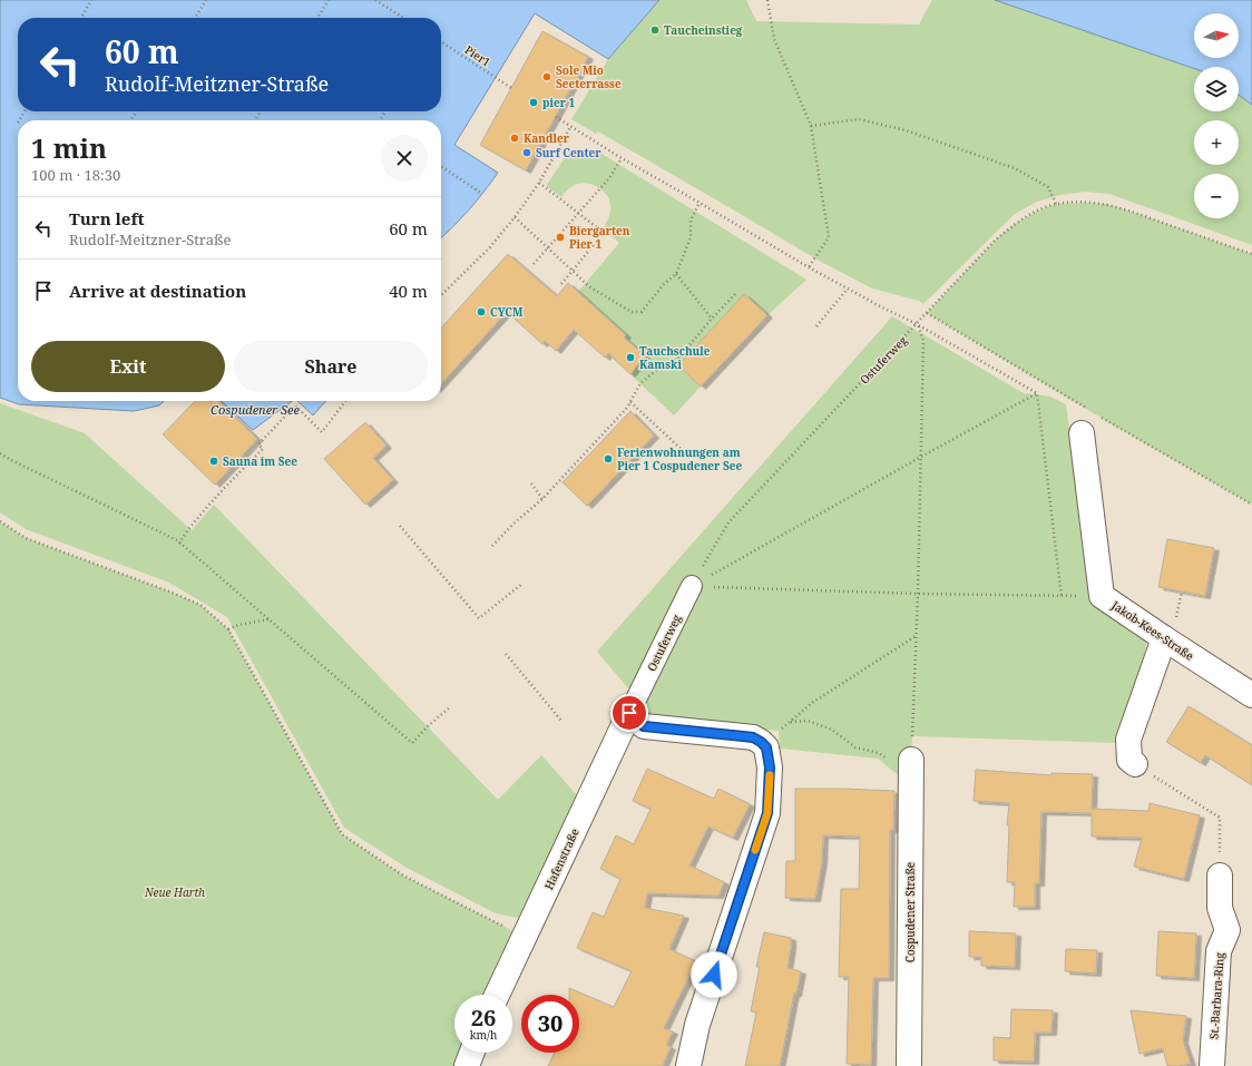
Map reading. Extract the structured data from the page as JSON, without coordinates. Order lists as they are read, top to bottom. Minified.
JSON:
{"streets":{"street":["Ostuferweg","Jakob-Kees-Straße","Hafenstraße","Cospudener Straße","St.-Barbara-Ring"],"path":["Pier1"]},"crossings":[["Ostuferweg","Hafenstraße"]],"water":["Cospudener See"],"parks":["Neue Harth"],"places":["Taucheinstieg","Sole Mio Seeterrasse","pier 1","Kandler","Surf Center","Biergarten Pier 1","CYCM","Tauchschule Kamski","Ferienwohnungen am Pier 1 Cospudener See","Sauna im See"],"north":"right","page":{"map_buttons":["+","−"],"turn":["60 m","Rudolf-Meitzner-Straße"],"heading":["1 min","100 m · 18:30"],"list":[{"name":"Turn left","note":"Rudolf-Meitzner-Straße","value":"60 m"},{"name":"Arrive at destination","value":"40 m"}],"buttons":["Exit","Share"],"speed":"26 km/h","limit":"30"}}
